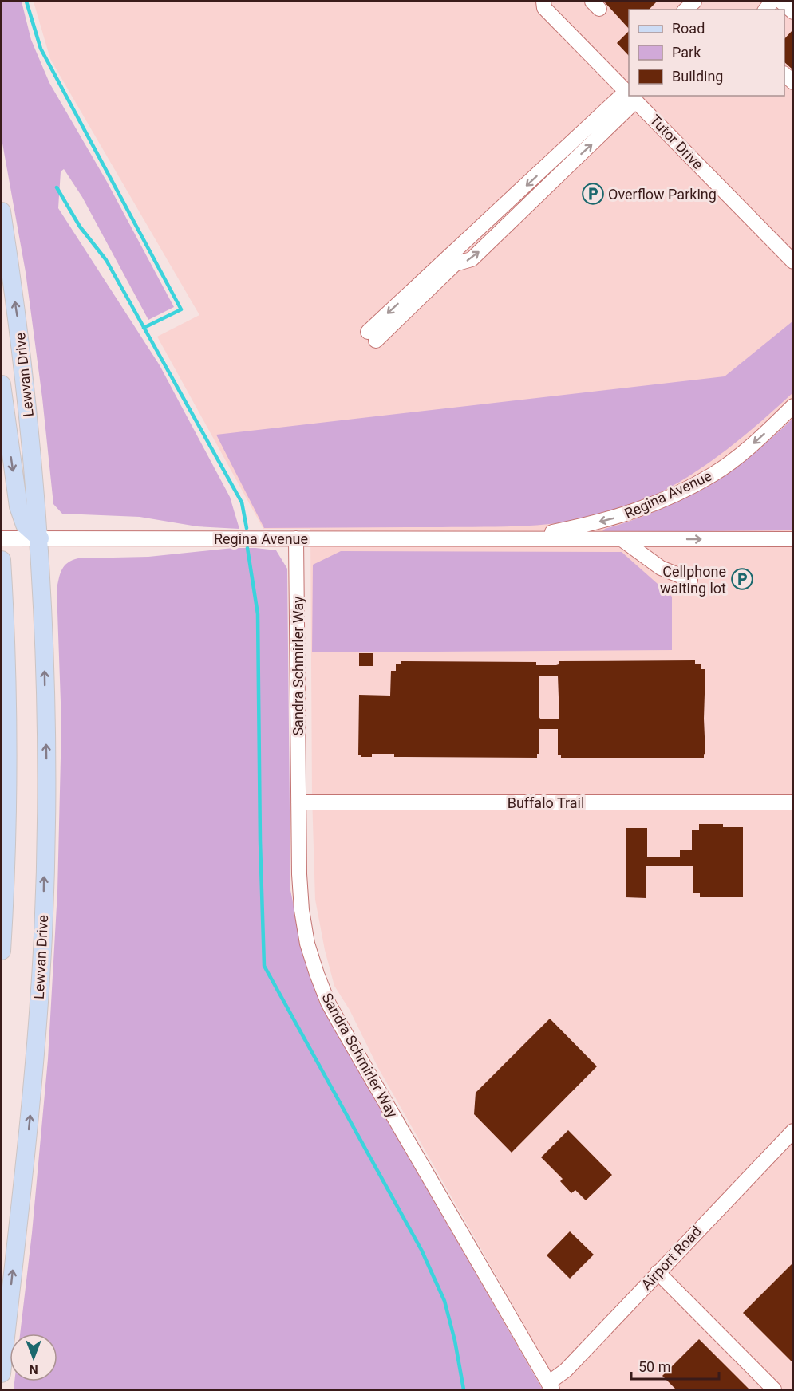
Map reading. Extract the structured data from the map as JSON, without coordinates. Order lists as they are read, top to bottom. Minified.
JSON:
{"streets":{"main road":["Lewvan Drive"],"street":["Tutor Drive","Regina Avenue","Sandra Schmirler Way","Buffalo Trail","Airport Road"]},"crossings":[["Lewvan Drive","Regina Avenue"],["Regina Avenue","Sandra Schmirler Way"],["Sandra Schmirler Way","Buffalo Trail"],["Sandra Schmirler Way","Airport Road"]],"places":{"parking":["Overflow Parking","Cellphone waiting lot"]},"legend":["Road","Park","Building"],"scale_bar":"50 m","north":"bottom"}
